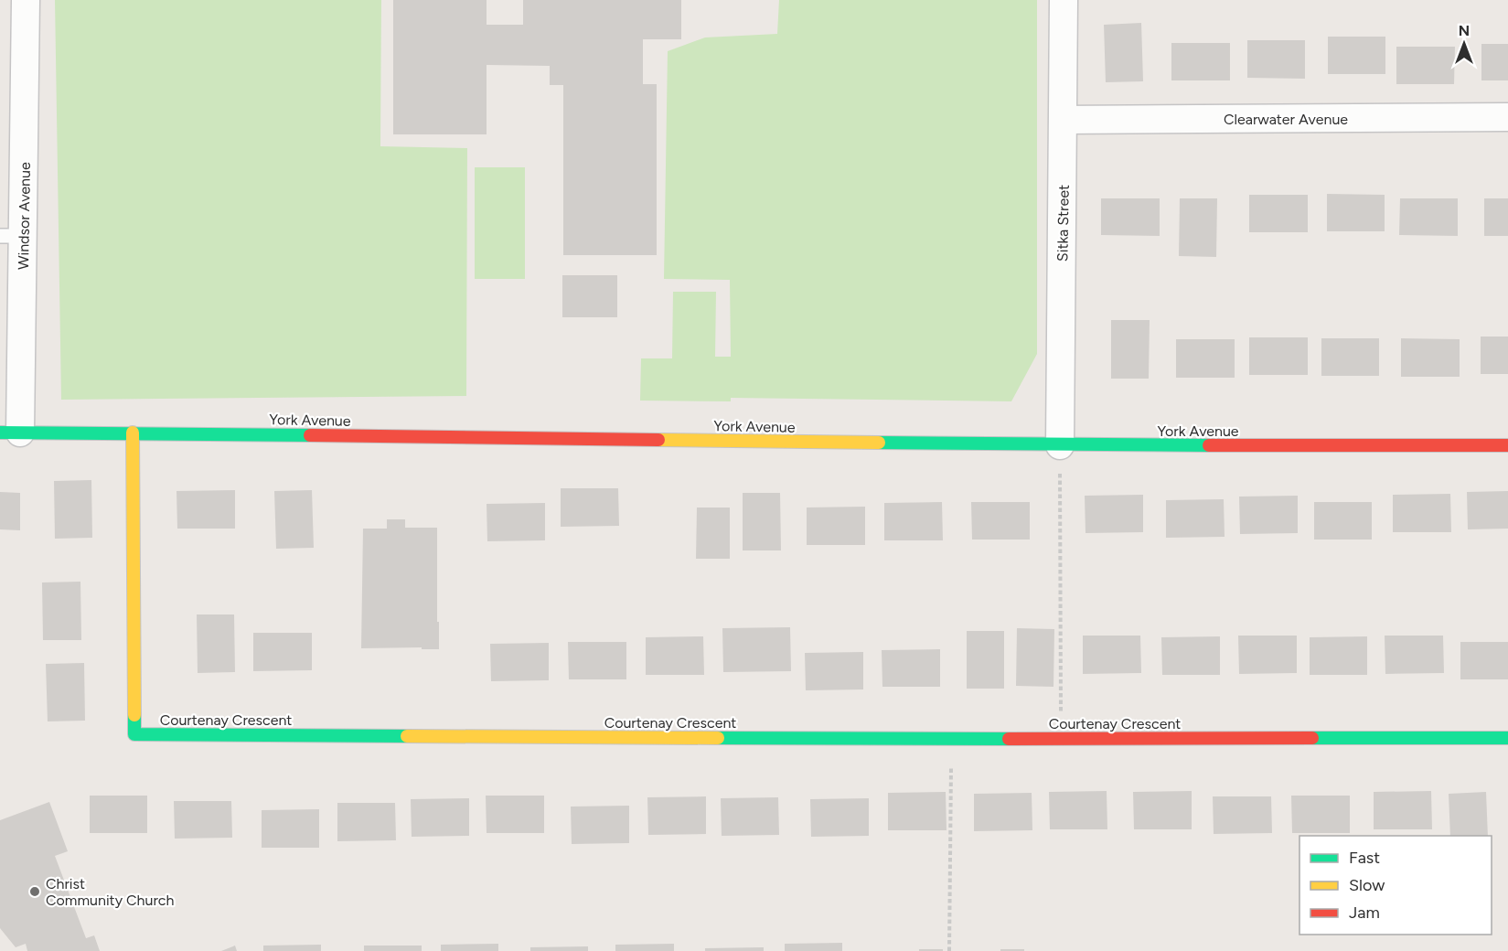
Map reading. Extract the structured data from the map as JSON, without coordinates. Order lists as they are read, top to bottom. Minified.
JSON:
{"streets":{"street":["Clearwater Avenue","Windsor Avenue","Sitka Street","York Avenue","Courtenay Crescent"]},"crossings":[["Clearwater Avenue","Sitka Street"],["Windsor Avenue","York Avenue"],["Sitka Street","York Avenue"],["York Avenue","Courtenay Crescent"]],"places":["Christ Community Church"],"legend":["Fast","Slow","Jam"],"north":"top"}
